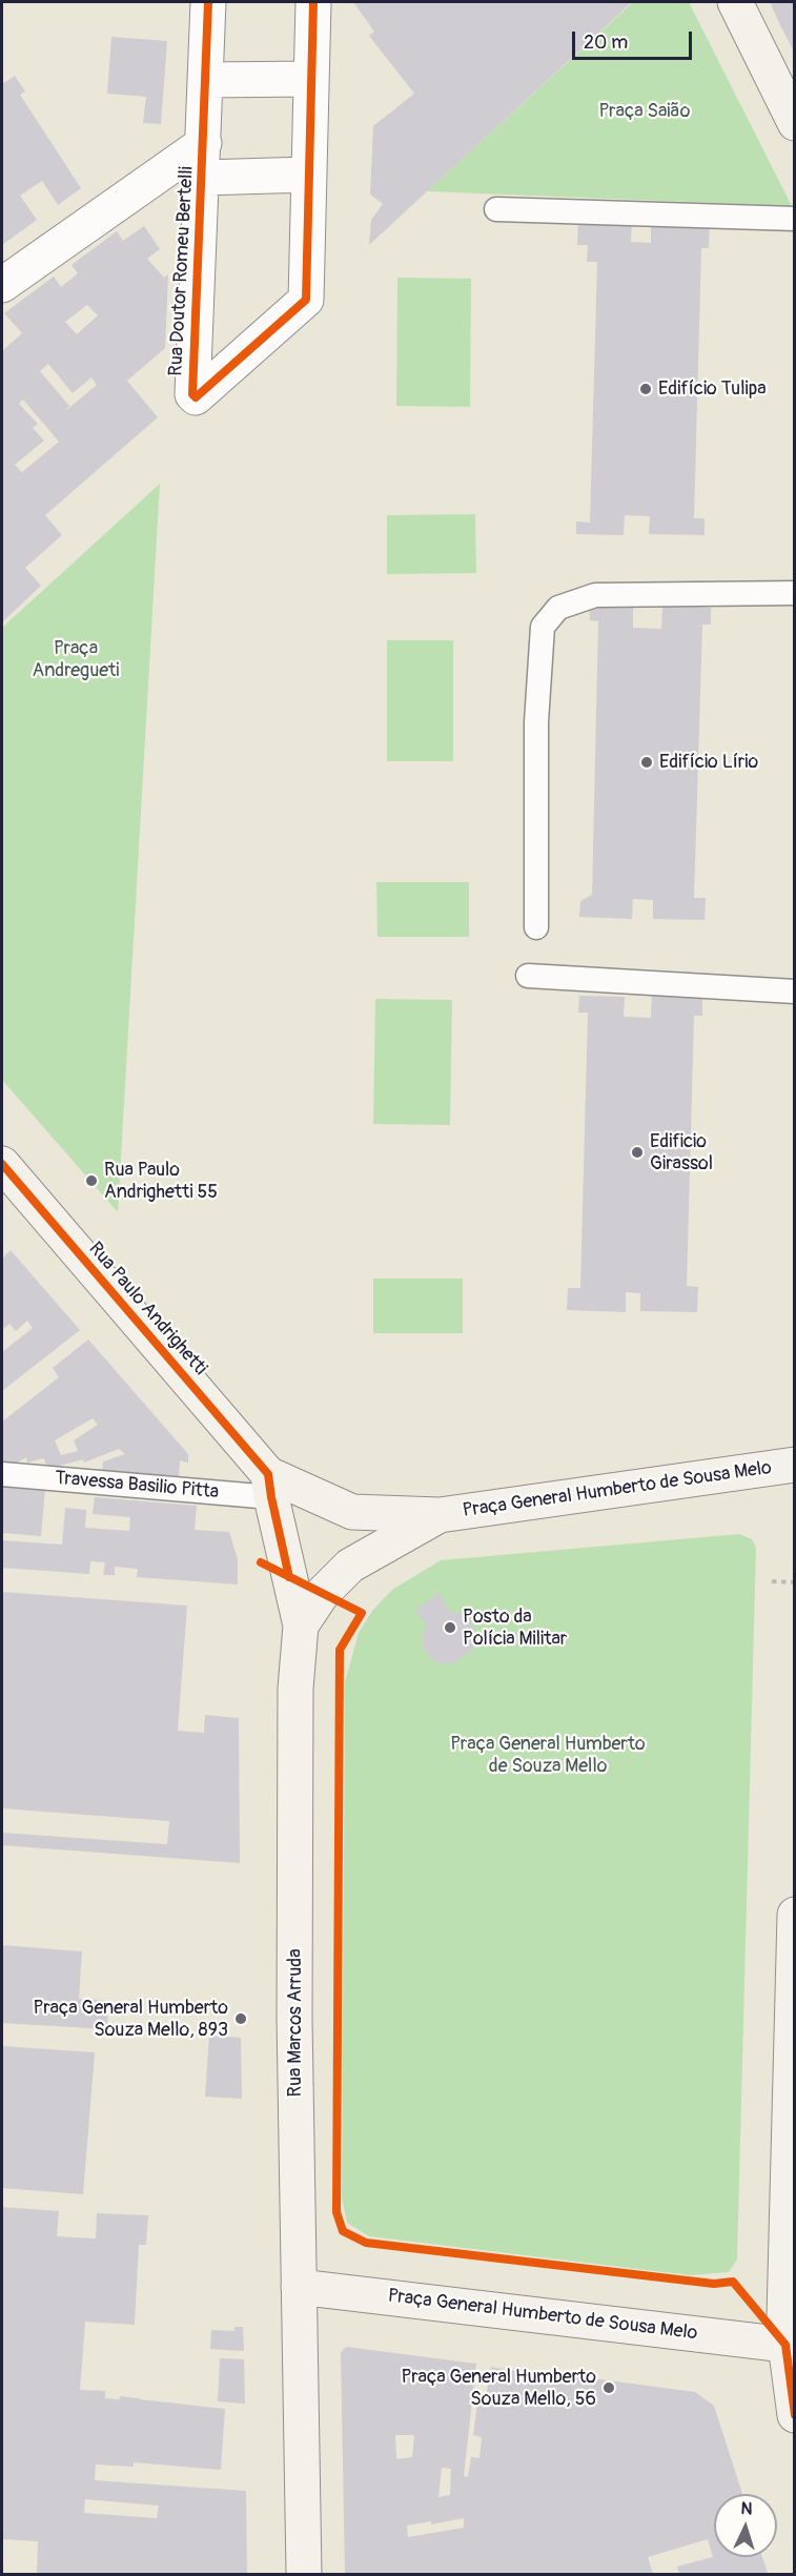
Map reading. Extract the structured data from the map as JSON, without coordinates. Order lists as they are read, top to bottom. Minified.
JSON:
{"streets":{"main road":["Rua Paulo Andrighetti","Praça General Humberto de Sousa Melo","Rua Marcos Arruda"],"street":["Rua Doutor Romeu Bertelli"],"lane":["Travessa Basilio Pitta"]},"crossings":[["Rua Paulo Andrighetti","Travessa Basilio Pitta"],["Rua Paulo Andrighetti","Praça General Humberto de Sousa Melo"],["Rua Paulo Andrighetti","Rua Marcos Arruda"],["Travessa Basilio Pitta","Praça General Humberto de Sousa Melo"],["Travessa Basilio Pitta","Rua Marcos Arruda"],["Praça General Humberto de Sousa Melo","Rua Marcos Arruda"]],"parks":["Praça Saião","Praça Andregueti","Praça General Humberto de Souza Mello"],"places":["Edifício Tulipa","Edifício Lírio","Edificio Girassol","Rua Paulo Andrighetti 55","Posto da Polícia Militar","Praça General Humberto Souza Mello, 893","Praça General Humberto Souza Mello, 56"],"scale_bar":"20 m","north":"top"}
